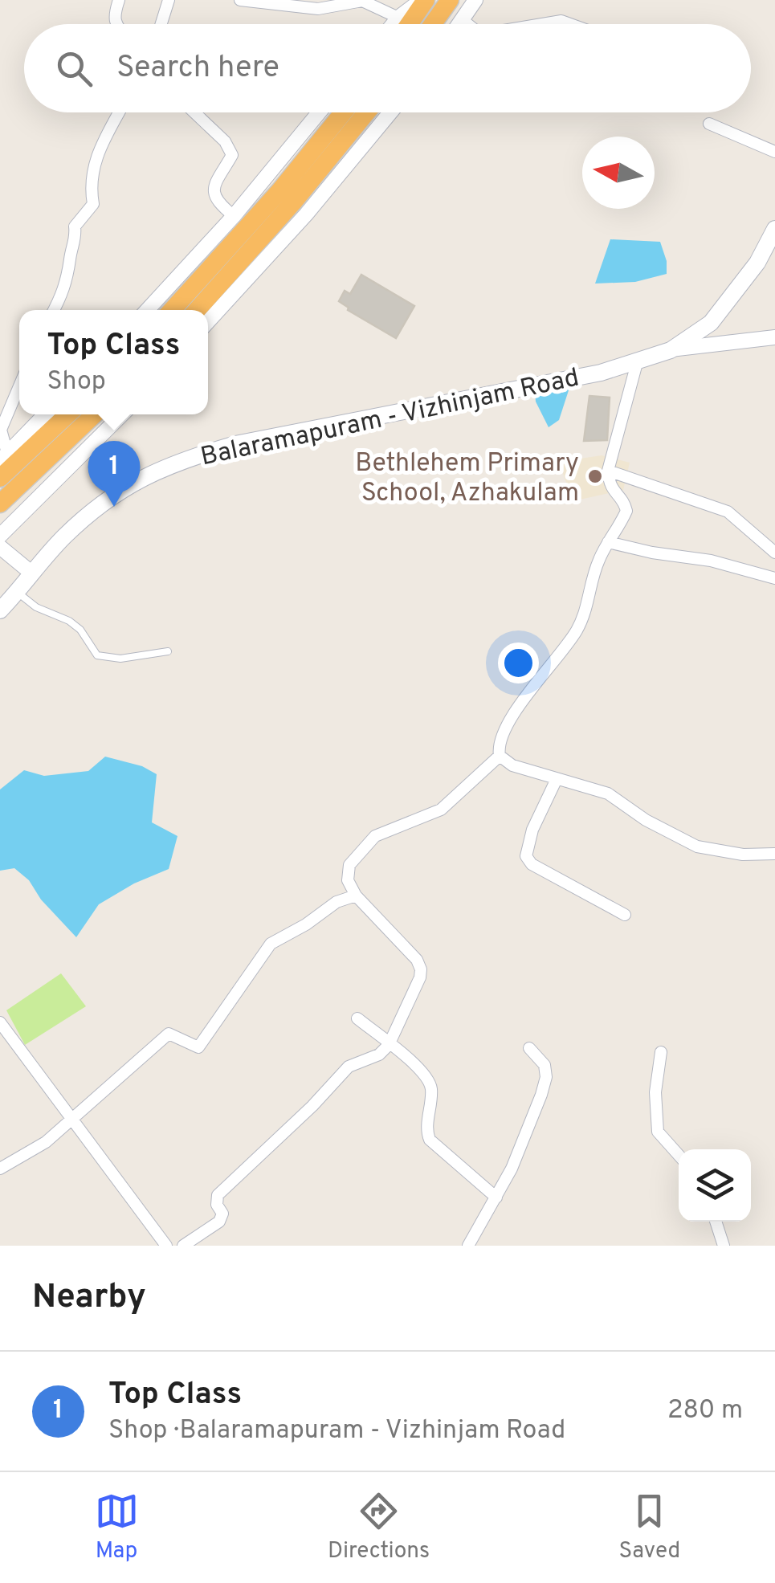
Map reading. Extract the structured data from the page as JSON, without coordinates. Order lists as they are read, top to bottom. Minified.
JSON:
{"streets":{"main road":["Balaramapuram - Vizhinjam Road"]},"places":["Bethlehem Primary School, Azhakulam"],"north":"left","page":{"search":"Search here","popup":["Top Class","Shop"],"pins":"1","heading":"Nearby","list":[{"mark":"1","name":"Top Class","note":"Shop · Balaramapuram - Vizhinjam Road","value":"280 m"}],"nav":["Map","Directions","Saved"]}}
